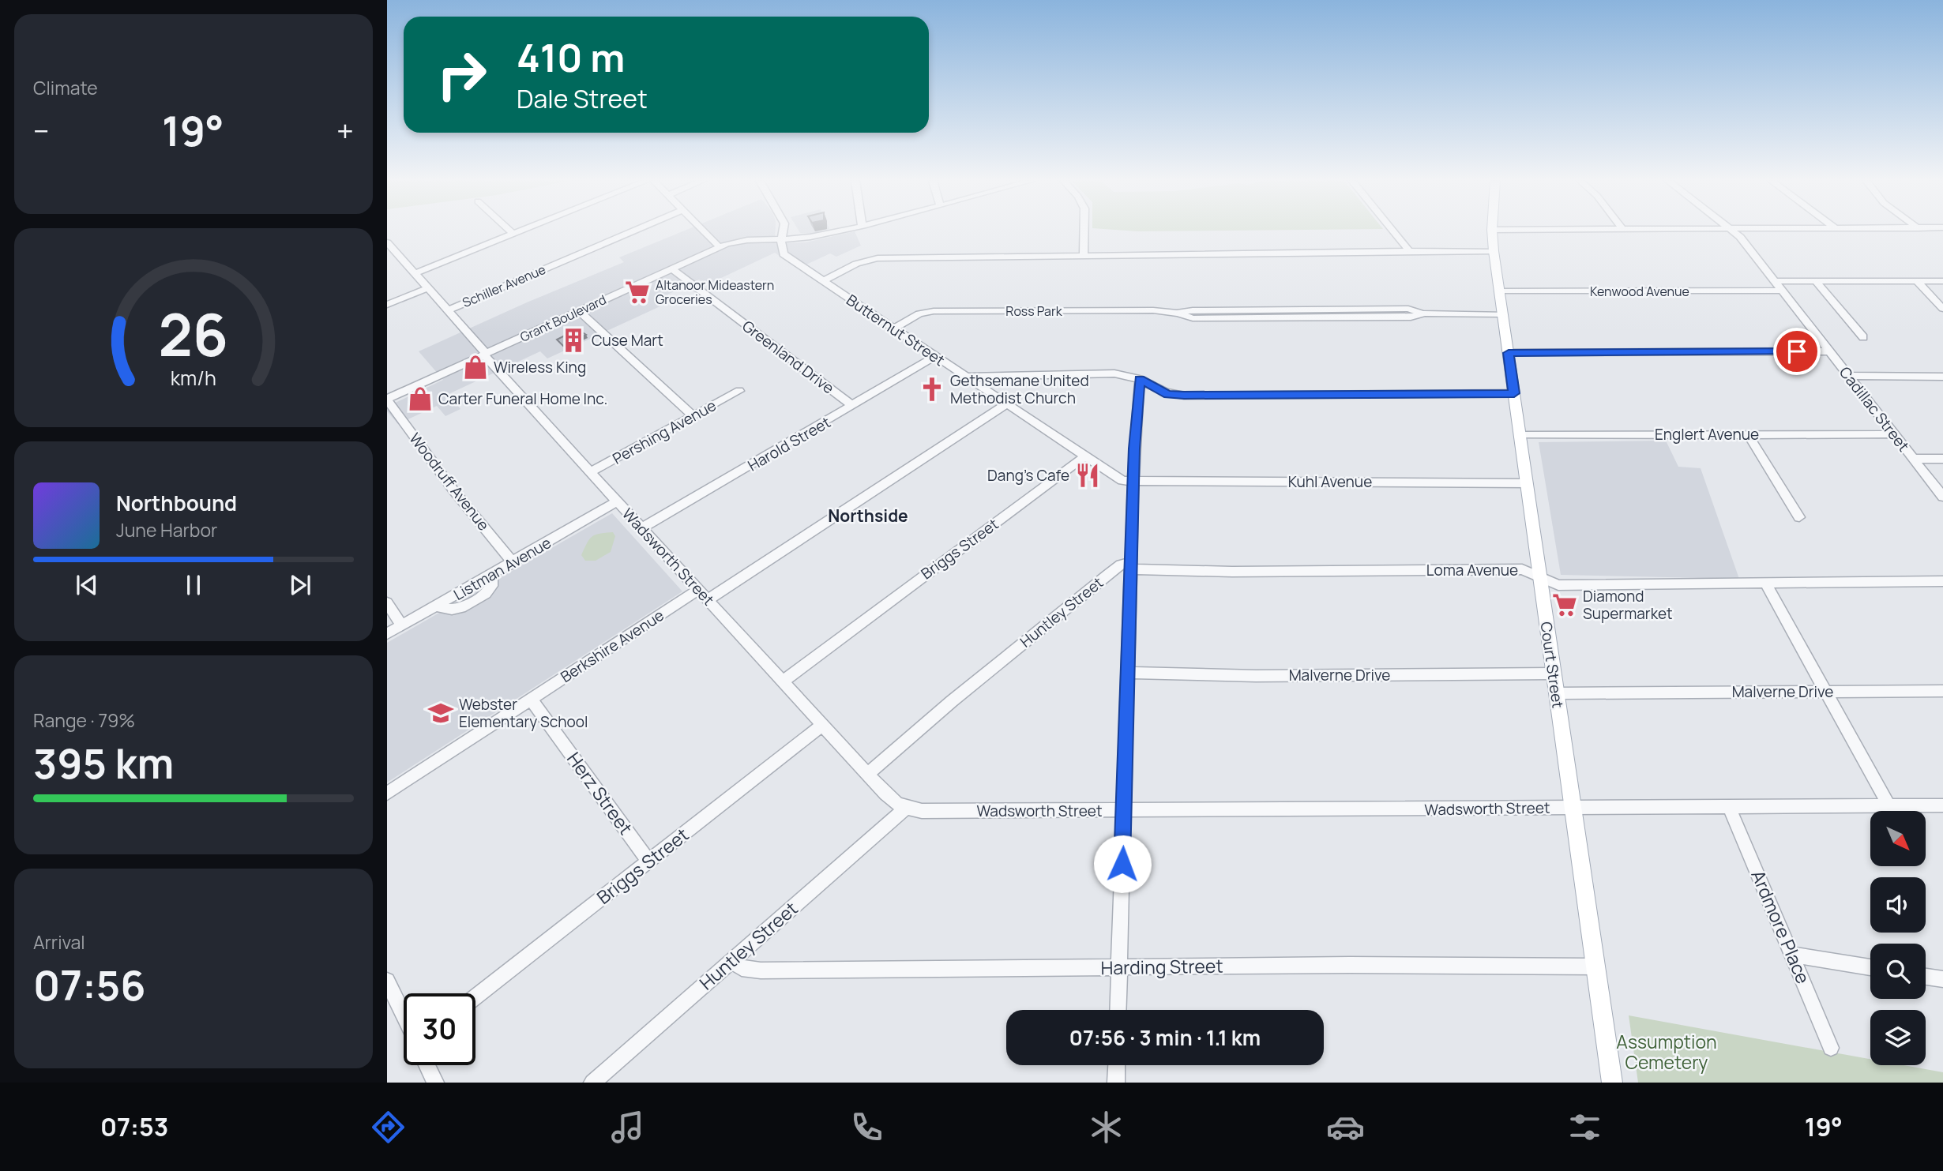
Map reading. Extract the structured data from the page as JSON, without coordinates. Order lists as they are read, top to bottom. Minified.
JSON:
{"streets":{"main road":["Court Street"],"street":["Schiller Avenue","Kenwood Avenue","Ross Park","Grant Boulevard","Butternut Street","Greenland Drive","Cadillac Street","Pershing Avenue","Englert Avenue","Harold Street","Woodruff Avenue","Kuhl Avenue","Briggs Street","Wadsworth Street","Listman Avenue","Loma Avenue","Huntley Street","Berkshire Avenue","Malverne Drive","Herz Street","Ardmore Place","Harding Street"]},"crossings":[["Schiller Avenue","Wadsworth Street"],["Kenwood Avenue","Cadillac Street"],["Kenwood Avenue","Court Street"],["Ross Park","Butternut Street"],["Ross Park","Court Street"],["Grant Boulevard","Butternut Street"],["Grant Boulevard","Greenland Drive"],["Grant Boulevard","Woodruff Avenue"],["Grant Boulevard","Wadsworth Street"],["Butternut Street","Harold Street"],["Butternut Street","Kuhl Avenue"],["Butternut Street","Briggs Street"],["Greenland Drive","Harold Street"],["Cadillac Street","Englert Avenue"],["Pershing Avenue","Wadsworth Street"],["Englert Avenue","Court Street"],["Harold Street","Wadsworth Street"],["Woodruff Avenue","Listman Avenue"],["Kuhl Avenue","Court Street"],["Briggs Street","Wadsworth Street"],["Briggs Street","Herz Street"],["Wadsworth Street","Listman Avenue"],["Wadsworth Street","Huntley Street"],["Wadsworth Street","Berkshire Avenue"],["Wadsworth Street","Court Street"],["Wadsworth Street","Ardmore Place"],["Loma Avenue","Huntley Street"],["Loma Avenue","Court Street"],["Huntley Street","Harding Street"],["Berkshire Avenue","Herz Street"],["Court Street","Malverne Drive"],["Court Street","Harding Street"]],"districts":["Northside"],"parks":["Assumption Cemetery"],"places":{"supermarket":["Altanoor Mideastern Groceries","Diamond Supermarket"],"building":["Cuse Mart"],"shop":["Wireless King","Carter Funeral Home Inc."],"church":["Gethsemane United Methodist Church"],"restaurant":["Dang's Cafe"],"school or university":["Webster Elementary School"]},"north":"bottom right","page":{"tile":["Climate",["Range · 79%","395 km"],["Arrival","07:56"]],"turn":["410 m","Dale Street"],"heat":["−","19°","+"],"song":["Northbound","June Harbor"],"limit":"30","trip":"07:56 · 3 min · 1.1 km","tabs":["07:53","19°"],"gauge":["26","km/h"]}}
